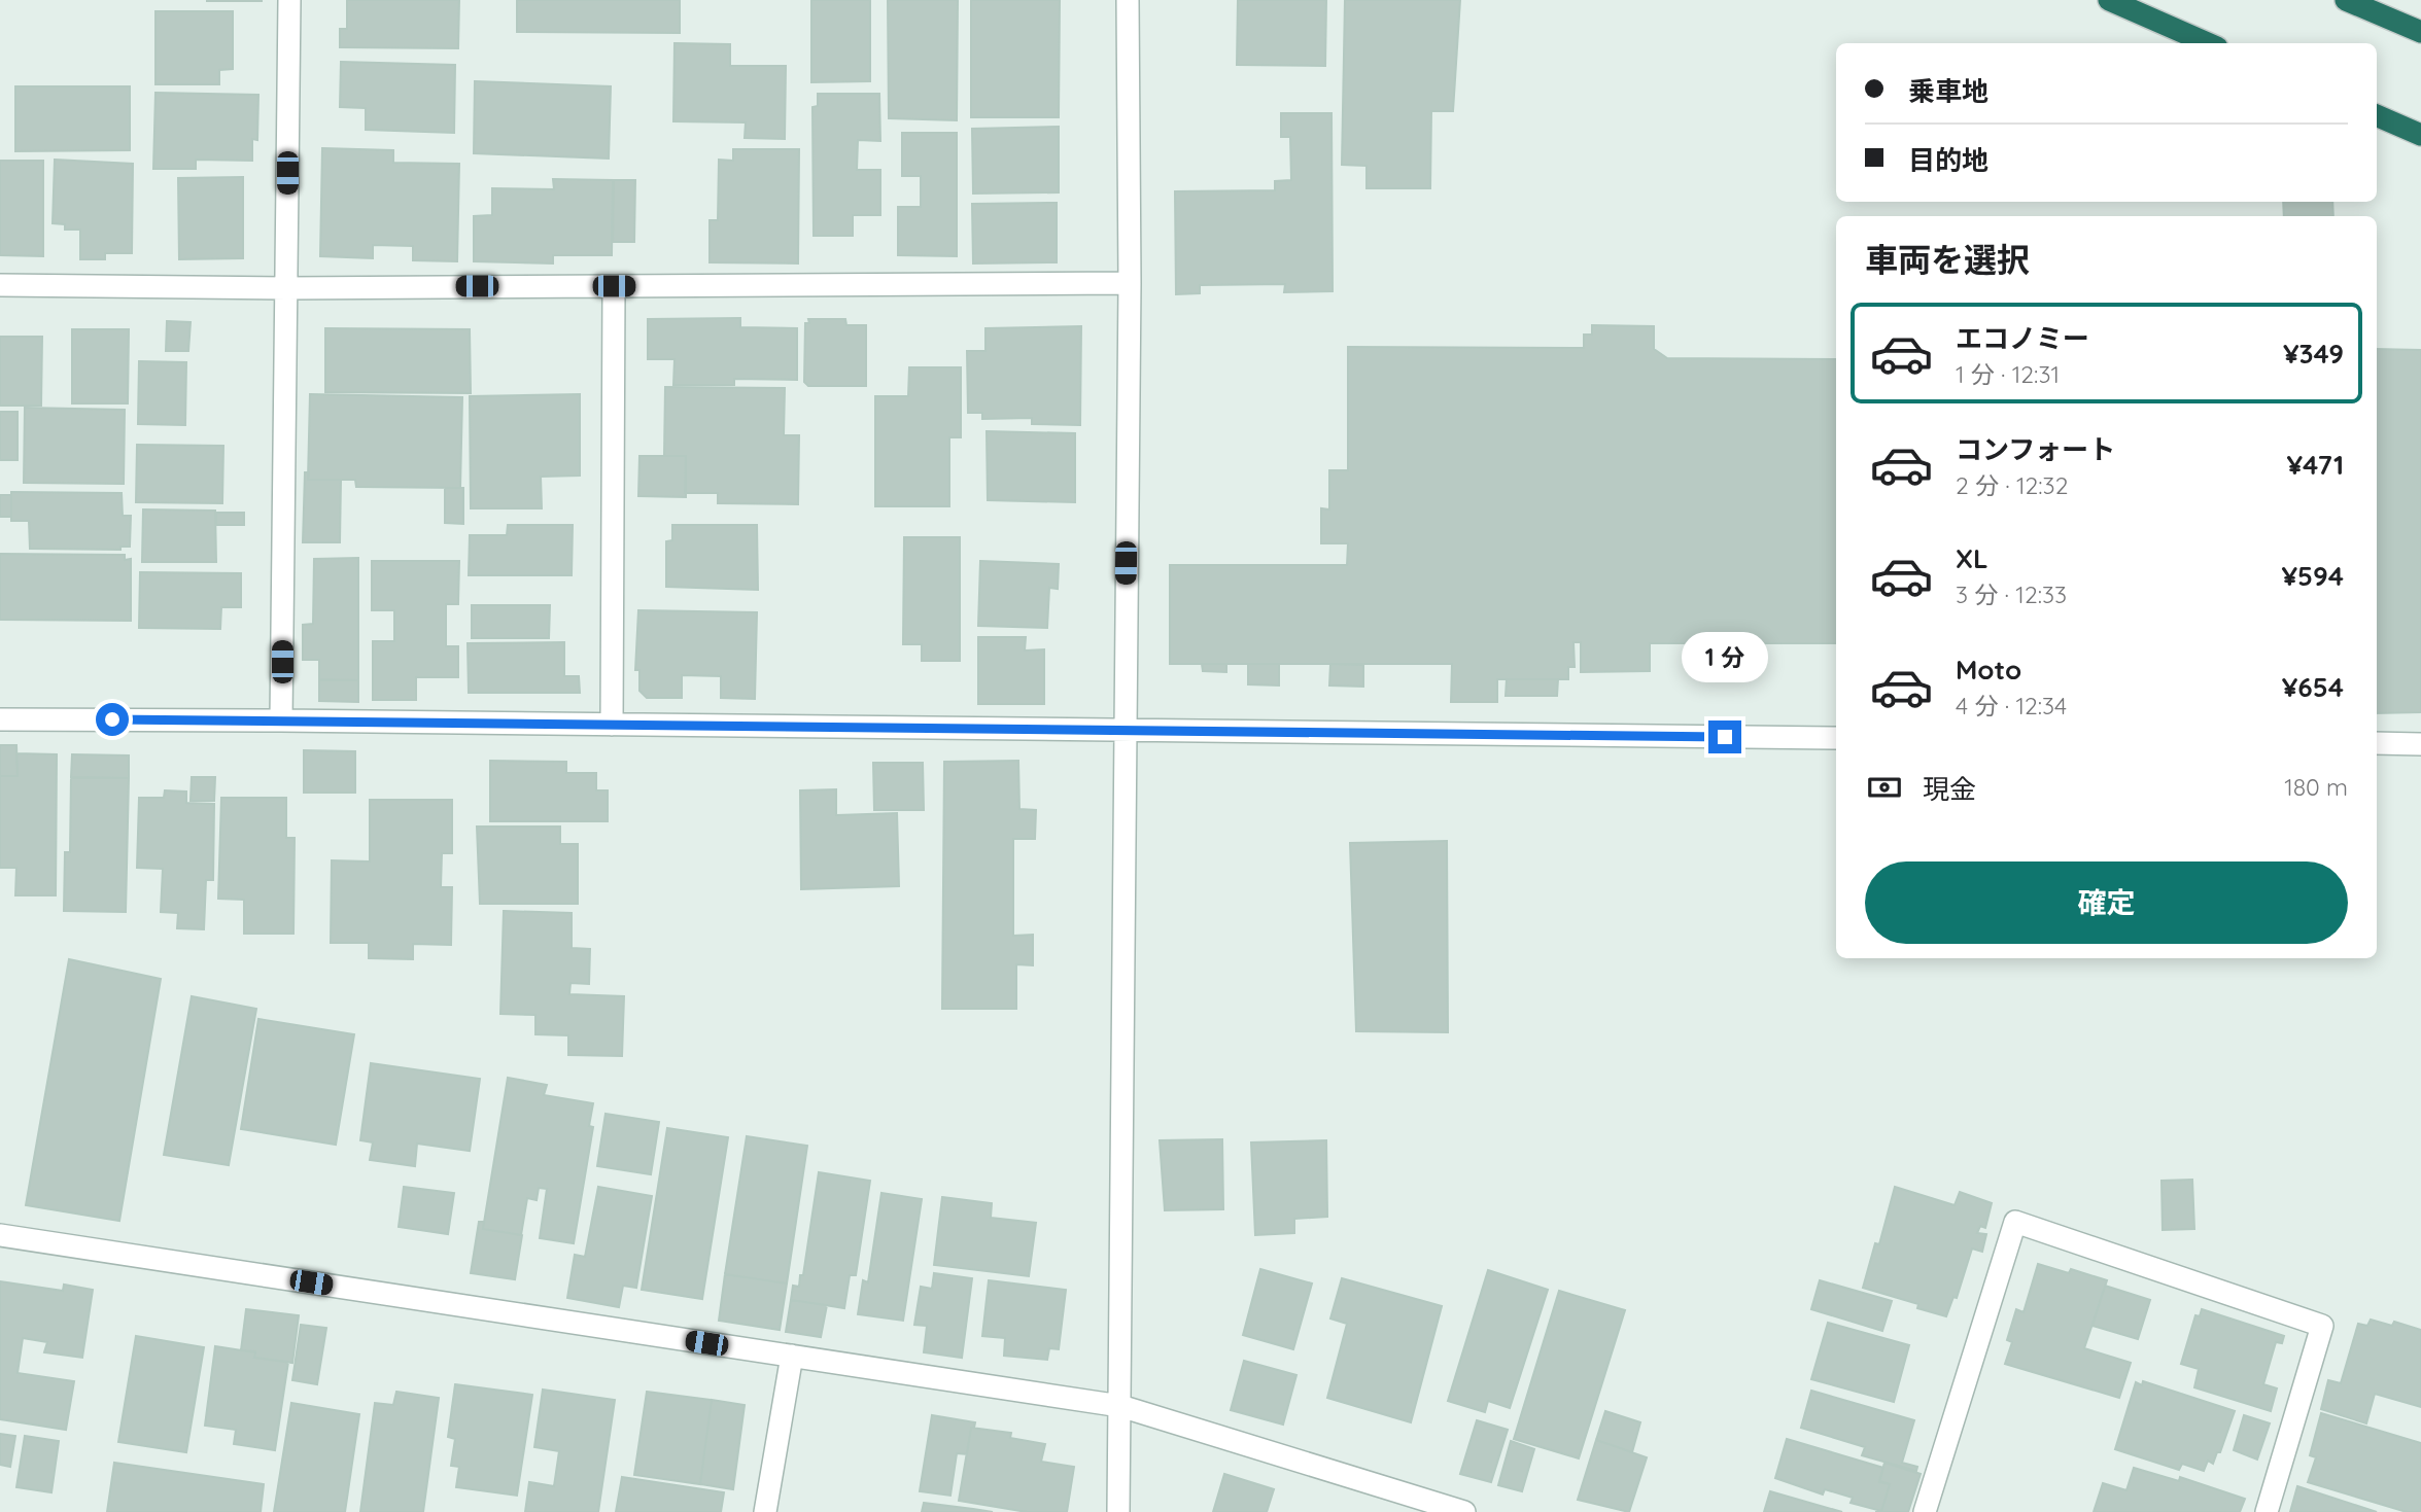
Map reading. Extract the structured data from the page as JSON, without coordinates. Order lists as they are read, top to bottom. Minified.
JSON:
{"page":{"banner":["乗車地","目的地"],"heading":"車両を選択","list":[{"name":"エコノミー","note":"1 分 · 12:31","value":"¥349"},{"name":"コンフォート","note":"2 分 · 12:32","value":"¥471"},{"name":"XL","note":"3 分 · 12:33","value":"¥594"},{"name":"Moto","note":"4 分 · 12:34","value":"¥654"}],"bubble":"1 分","pay":["現金","180 m"],"buttons":"確定"}}
